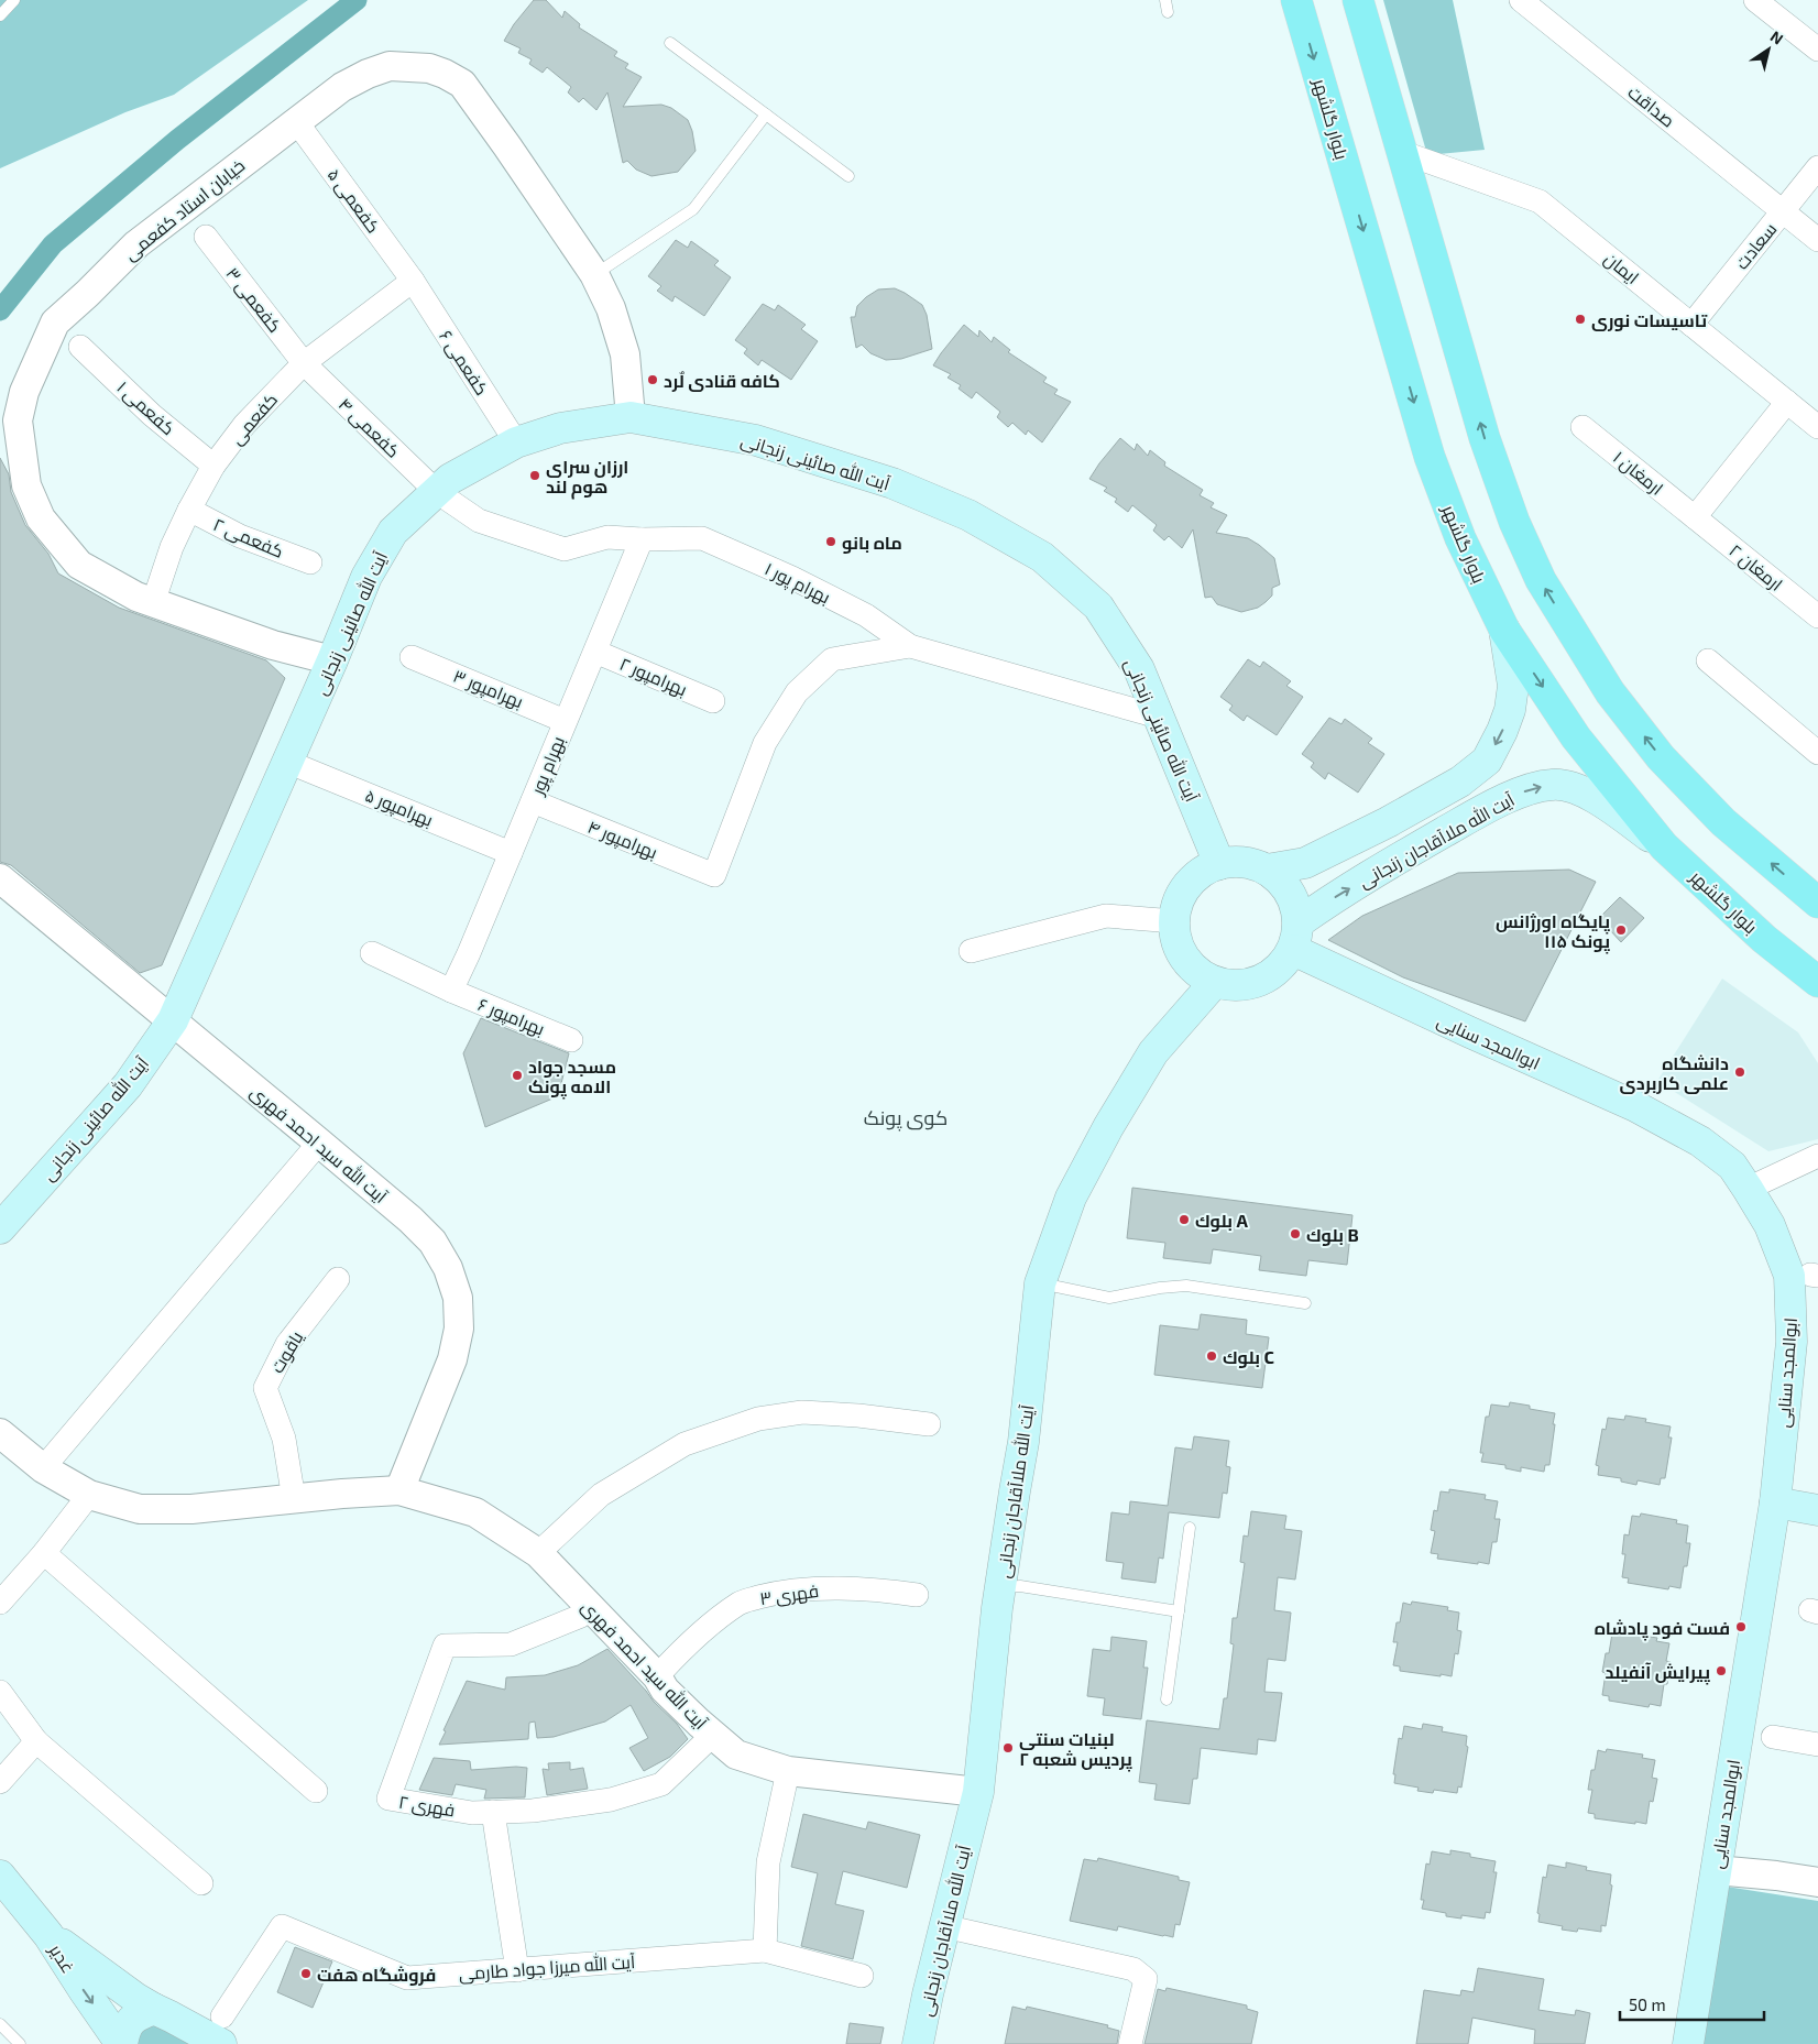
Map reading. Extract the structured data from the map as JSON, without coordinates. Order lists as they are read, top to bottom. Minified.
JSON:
{"streets":{"main road":["بلوار گلشهر","آیت الله صائینی زنجانی","آیت الله ملاآقاجان زنجانی","ابوالمجد سنایی","غدیر"],"street":["صداقت","کفعمی ۵","خیابان استاد کفعمی","سعادت","ایمان","کفعمی ۳","کفعمی ۶","کفعمی ۱","کفعمی","کفعمی ۴","ارمغان ۱","کفعمی ۲","ارمغان ۲","بهرام پور ۱","بهرامپور ۲","بهرامپور ۳","بهرام پور","بهرامپور ۵","بهرامپور ۴","بهرامپور ۶","آیت الله سید احمد فهری","یاقوت","فهری ۳","فهری ۲","آیت الله میرزا جواد طارمی"]},"crossings":[["صداقت","سعادت"],["بلوار گلشهر","آیت الله ملاآقاجان زنجانی"],["کفعمی ۵","خیابان استاد کفعمی"],["کفعمی ۵","کفعمی ۶"],["کفعمی ۵","کفعمی"],["خیابان استاد کفعمی","کفعمی"],["خیابان استاد کفعمی","آیت الله صائینی زنجانی"],["سعادت","ایمان"],["کفعمی ۳","کفعمی"],["کفعمی ۳","کفعمی ۴"],["کفعمی ۶","کفعمی"],["کفعمی ۶","آیت الله صائینی زنجانی"],["کفعمی ۱","کفعمی"],["کفعمی","کفعمی ۴"],["کفعمی","کفعمی ۲"],["کفعمی ۴","آیت الله صائینی زنجانی"],["کفعمی ۴","بهرام پور ۱"],["آیت الله صائینی زنجانی","بهرام پور ۱"],["آیت الله صائینی زنجانی","بهرامپور ۵"],["آیت الله صائینی زنجانی","آیت الله ملاآقاجان زنجانی"],["آیت الله صائینی زنجانی","ابوالمجد سنایی"],["آیت الله صائینی زنجانی","آیت الله سید احمد فهری"],["ارمغان ۱","ارمغان ۲"],["بهرام پور ۱","بهرام پور"],["بهرام پور ۱","بهرامپور ۴"],["بهرامپور ۲","بهرام پور"],["بهرامپور ۳","بهرام پور"],["بهرام پور","بهرامپور ۵"],["بهرام پور","بهرامپور ۴"],["بهرام پور","بهرامپور ۶"],["آیت الله ملاآقاجان زنجانی","ابوالمجد سنایی"],["آیت الله ملاآقاجان زنجانی","آیت الله سید احمد فهری"],["آیت الله سید احمد فهری","یاقوت"],["آیت الله سید احمد فهری","فهری ۳"],["آیت الله سید احمد فهری","فهری ۲"]],"districts":["کوی پونک"],"places":["تاسیسات نوری","کافه قنادی لٌرد","ارزان سرای هوم لند","ماه بانو","پایگاه اورژانس ۱۱۵ پونک","دانشگاه علمی کاربردی","مسجد جواد الامه پونک","بلوك A","بلوك B","بلوك C","فست فود پادشاه","پیرایش آنفیلد","لبنیات سنتی پردیس شعبه ۲","فروشگاه هفت"],"scale_bar":"50 m","north":"top right"}
